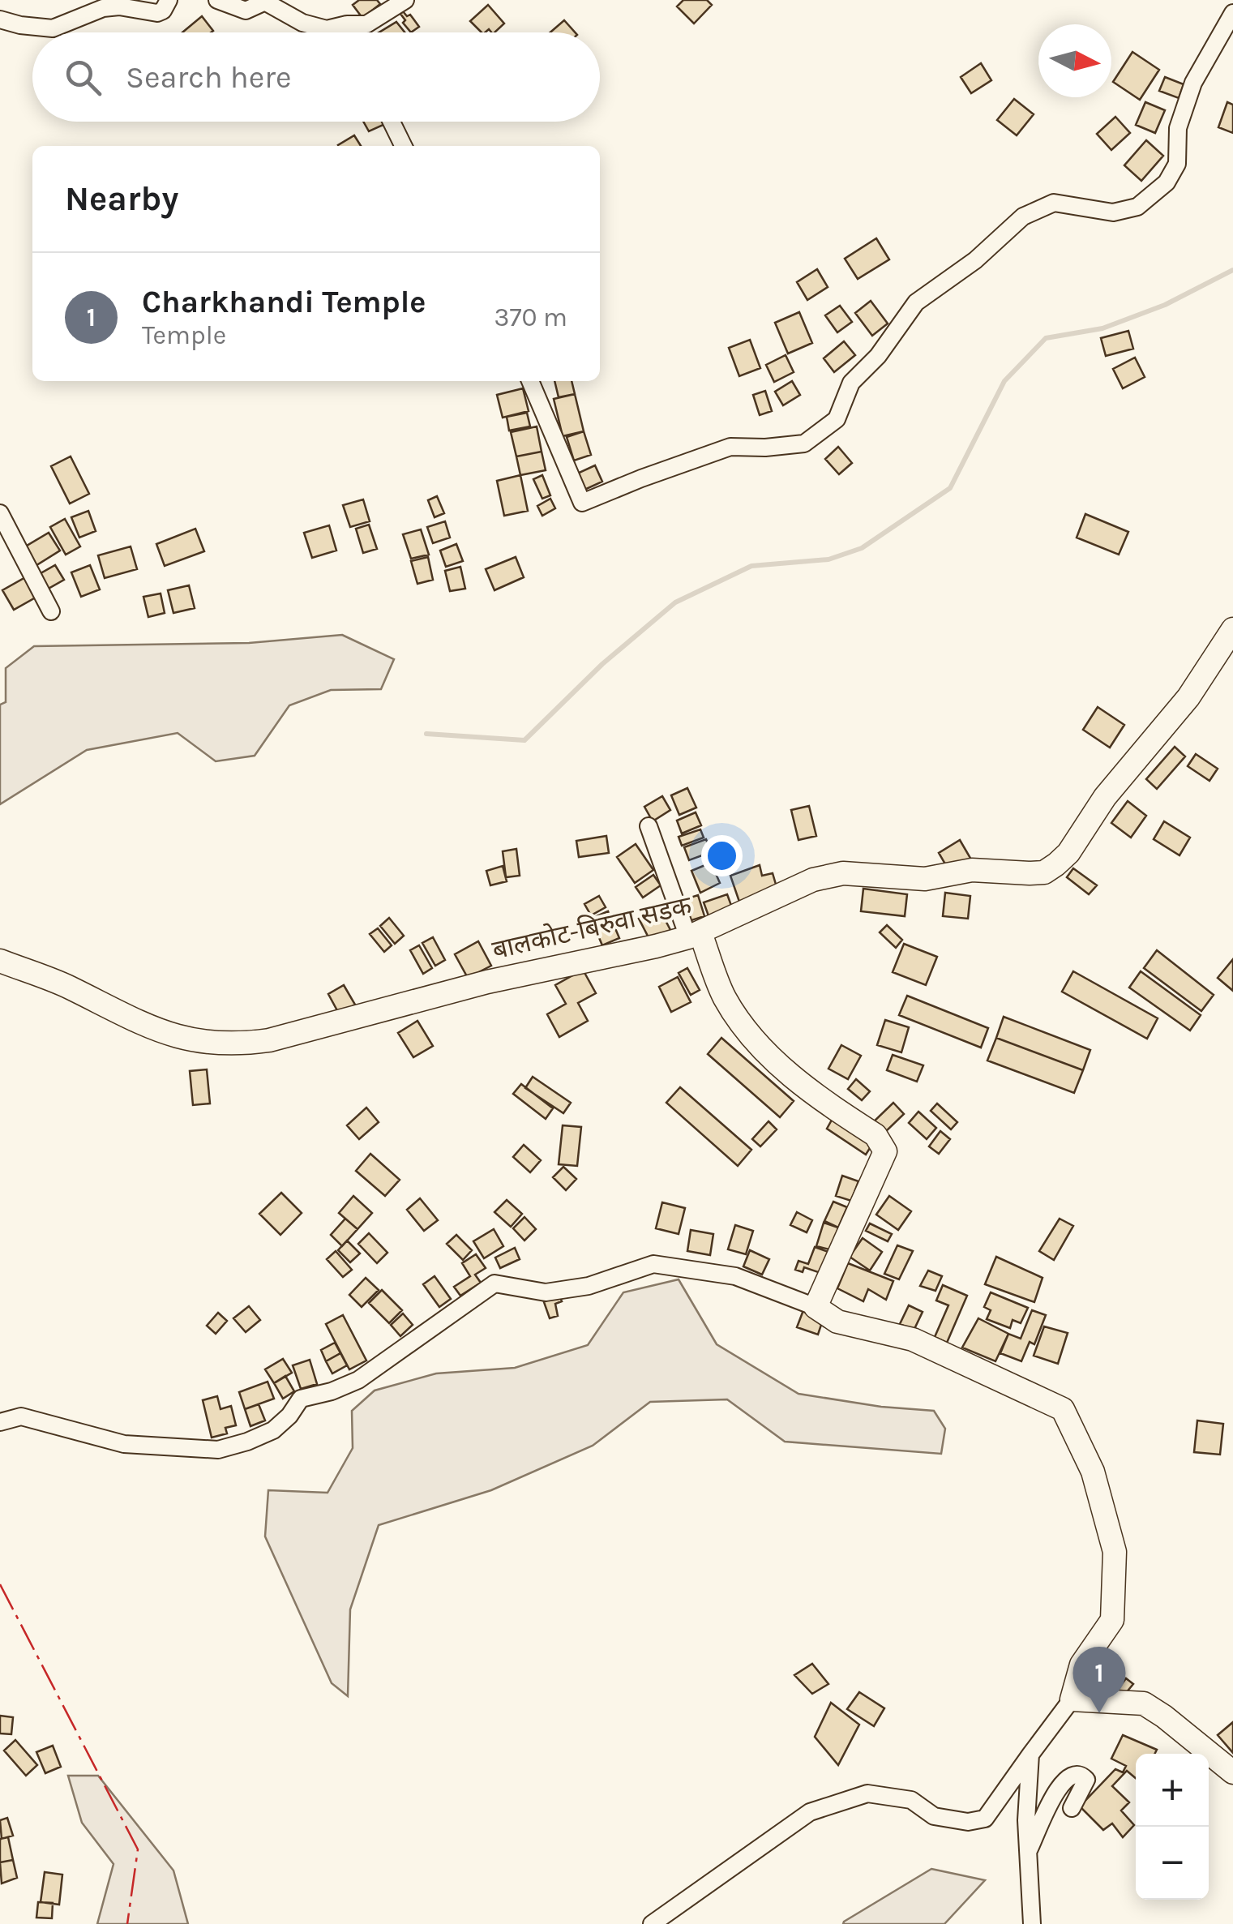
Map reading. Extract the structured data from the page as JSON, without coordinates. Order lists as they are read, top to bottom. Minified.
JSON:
{"streets":{"main road":["बालकोट-बिरुवा सडक"]},"north":"right","page":{"search":"Search here","heading":"Nearby","list":[{"mark":"1","name":"Charkhandi Temple","note":"Temple","value":"370 m"}],"pins":"1","map_buttons":["+","−"]}}
